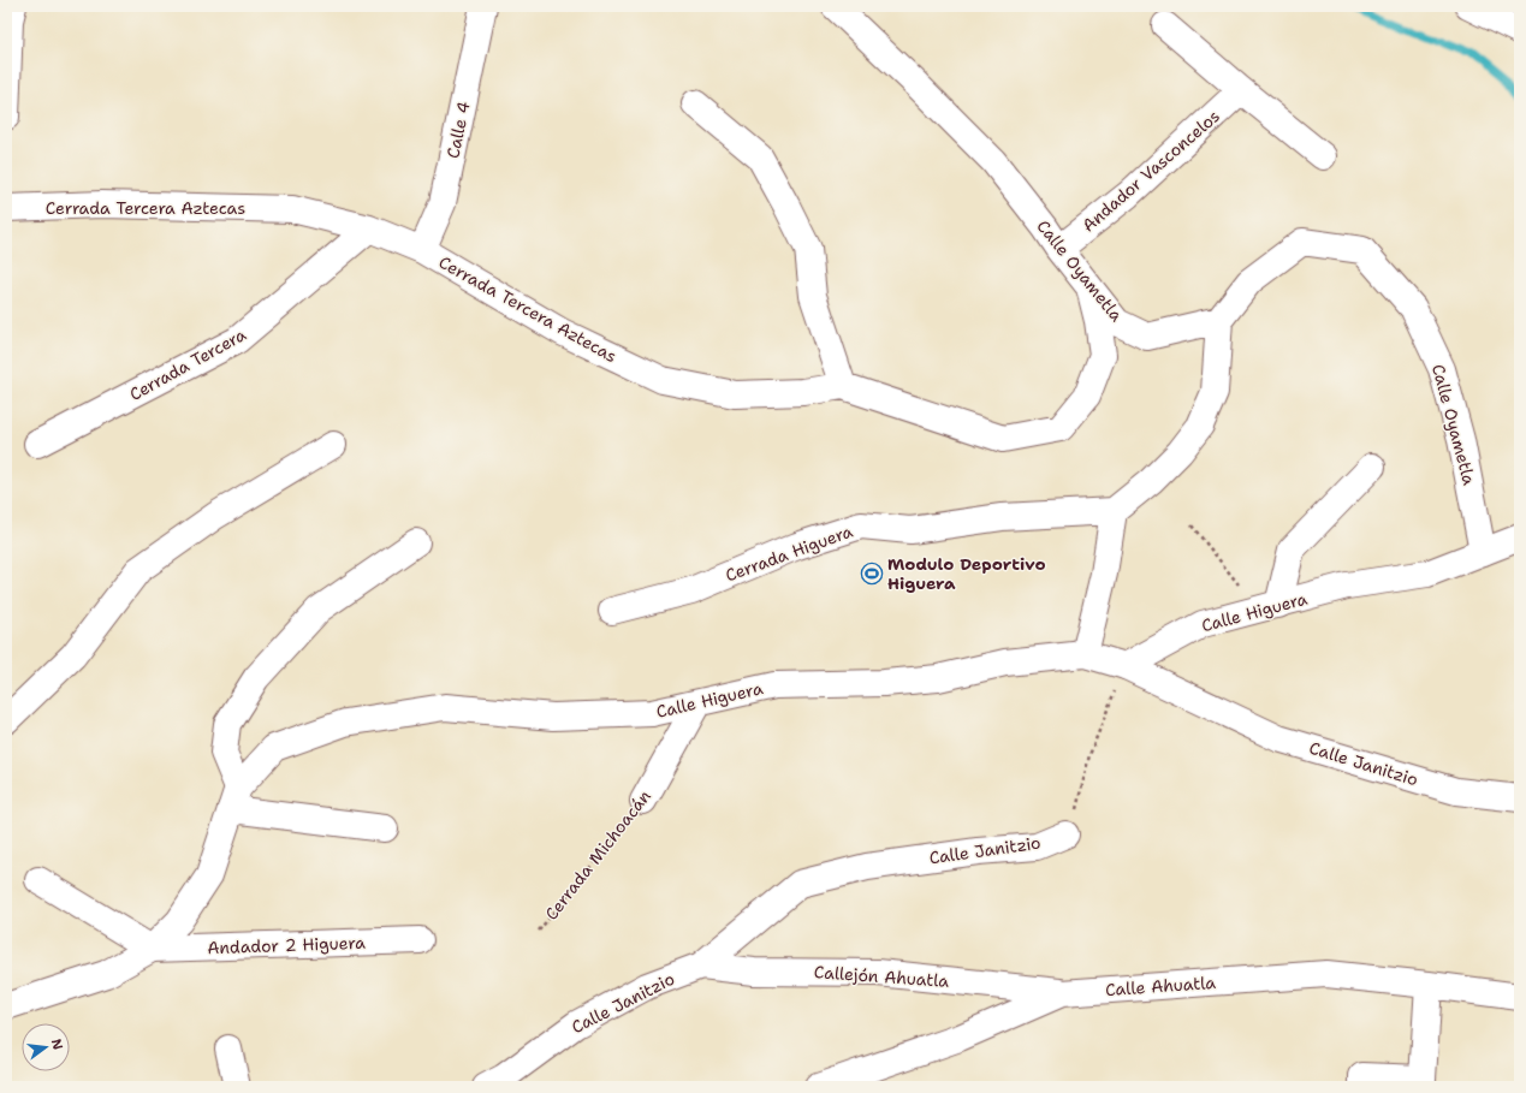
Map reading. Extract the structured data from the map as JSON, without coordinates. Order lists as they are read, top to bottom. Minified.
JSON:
{"streets":{"street":["Calle 4","Andador Vasconcelos","Cerrada Tercera Aztecas","Calle Oyametla","Cerrada Tercera","Cerrada Higuera","Calle Higuera","Calle Janitzio","Cerrada Michoacán","Andador 2 Higuera","Callejón Ahuatla","Calle Ahuatla"]},"crossings":[["Calle 4","Cerrada Tercera Aztecas"],["Andador Vasconcelos","Calle Oyametla"],["Cerrada Tercera Aztecas","Calle Oyametla"],["Cerrada Tercera Aztecas","Cerrada Tercera"],["Calle Oyametla","Calle Higuera"],["Calle Higuera","Calle Janitzio"],["Calle Higuera","Cerrada Michoacán"],["Calle Higuera","Andador 2 Higuera"],["Calle Janitzio","Callejón Ahuatla"],["Callejón Ahuatla","Calle Ahuatla"]],"places":{"sports":["Modulo Deportivo Higuera"]},"north":"right"}
